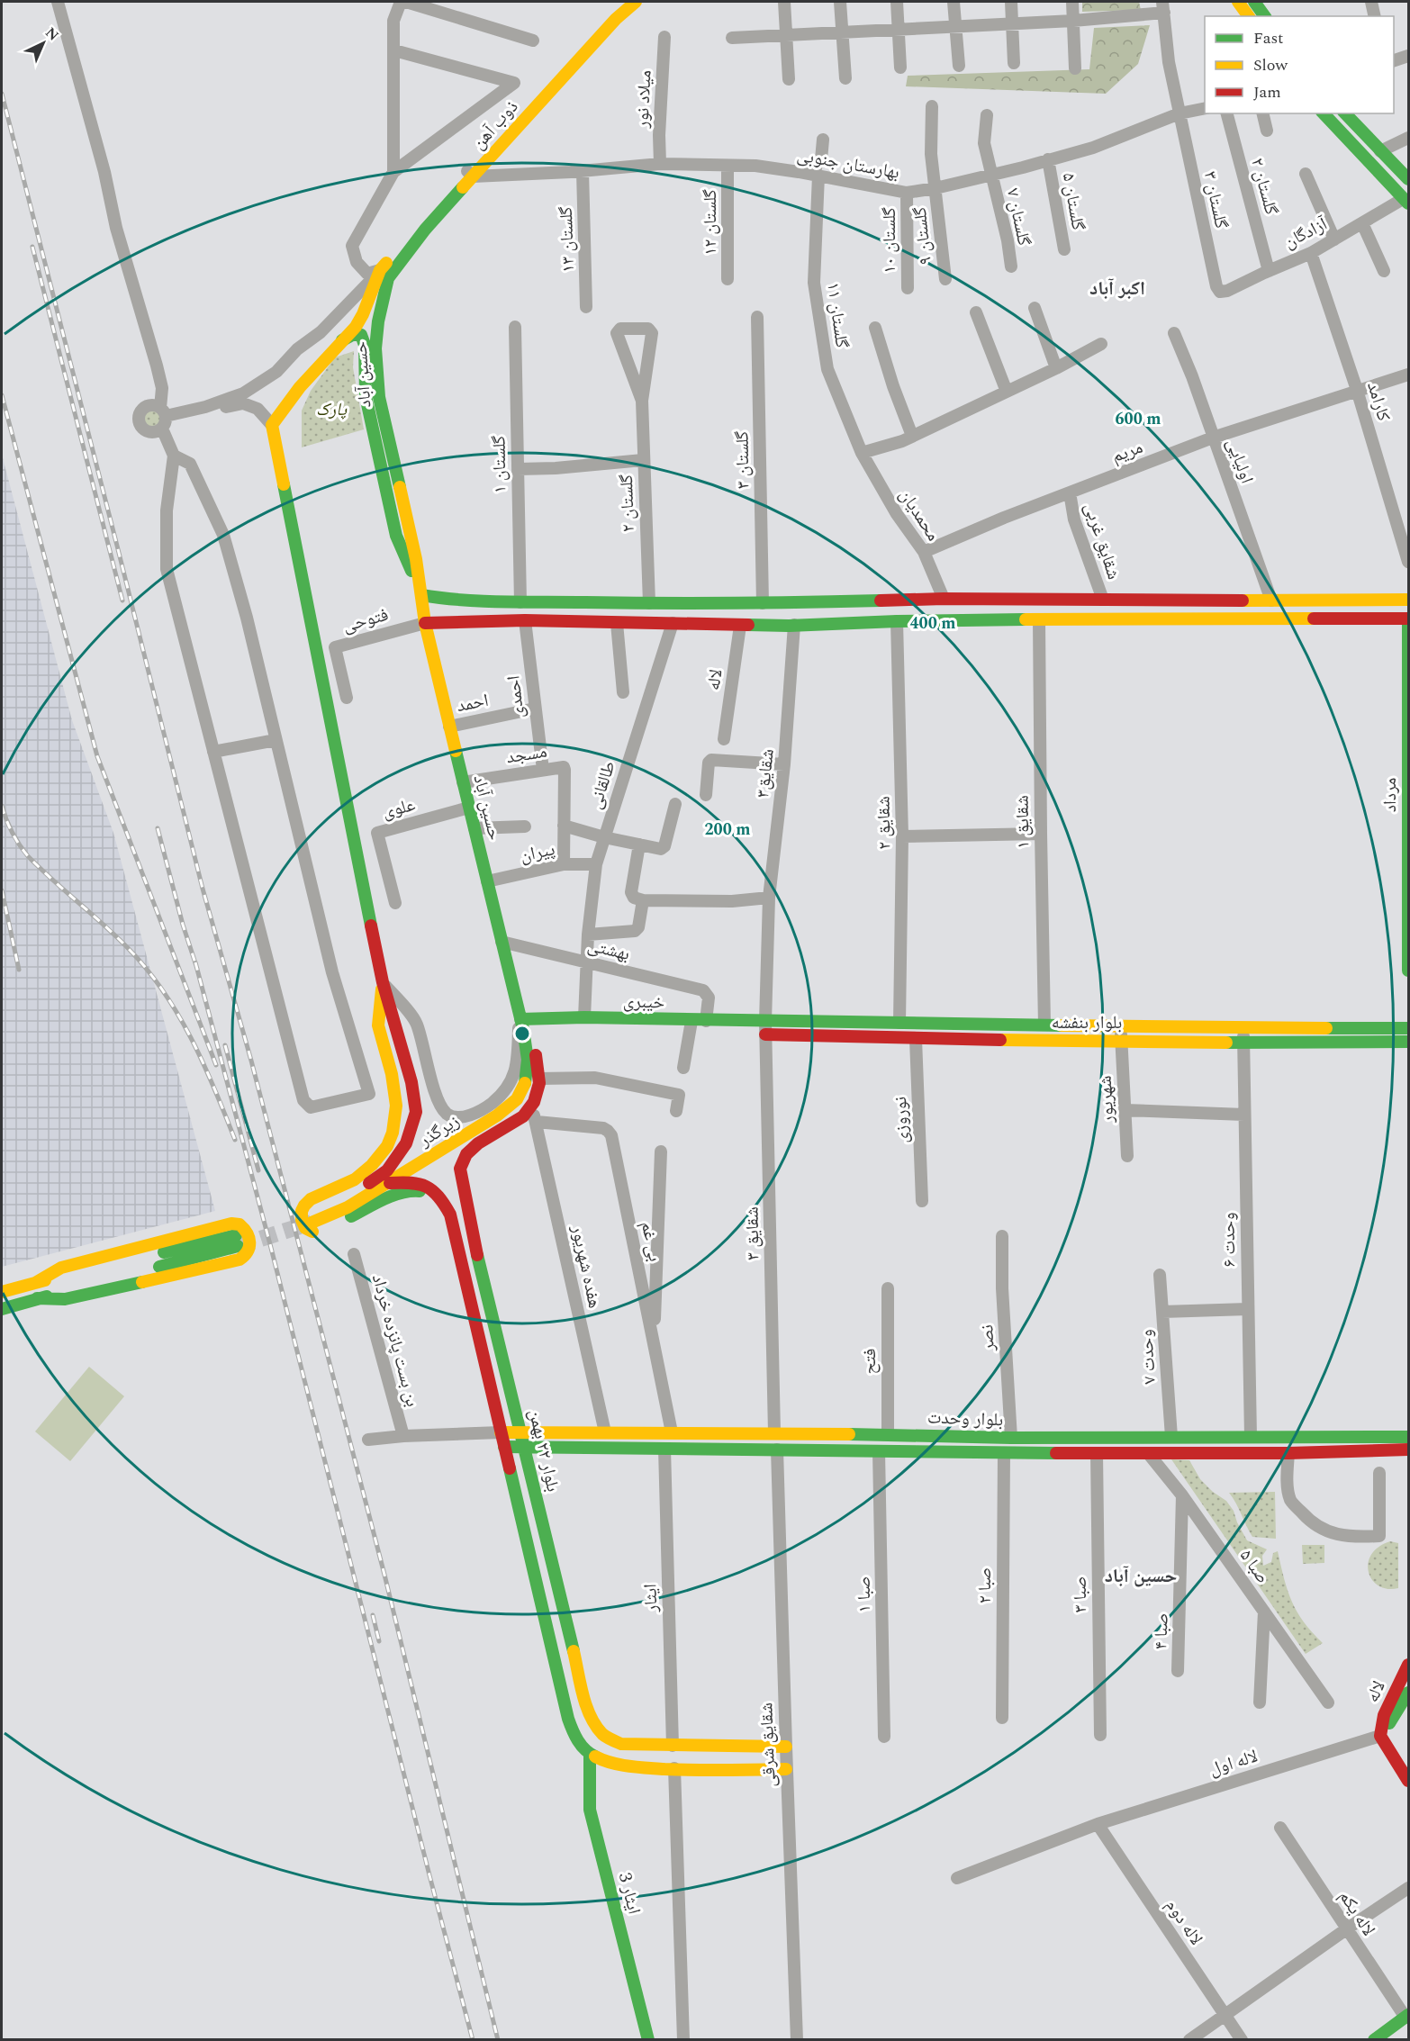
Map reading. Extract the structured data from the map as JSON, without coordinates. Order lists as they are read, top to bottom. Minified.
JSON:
{"streets":{"main road":["ذوب آهن","حسین آباد","لاله","مرداد","خیبری","بلوار بنفشه","زیرگذر","بلوار وحدت","بلوار ۲۲ بهمن","ایثار 3"],"street":["میلاد نور","بهارستان جنوبی","گلستان ۲","گلستان ۳","گلستان ۵","گلستان ۷","گلستان ۱۲","آزادگان","گلستان ۹","گلستان ۱۳","گلستان ۱۰","گلستان ۱۱","کارامد","مریم","اولیایی","گلستان ۱","محمدیان","شقایق غربی","فتوحی","احمدی","احمد","مسجد","شقایق۳","طالقانی","علوی","شقایق ۱","شقایق ۲","پیران","بهشتی","شهریور","نوروزی","شقایق ۳","وحدت ۶","بی غم","هفده شهریور","نصر","بن بست پانزده خرداد","وحدت ۷","فتح","صبا ۵","صبا ۲","صبا ۱","صبا ۳","ایثار","صبا ۴","شقایق شرقی","لاله اول","لاله یکم","لاله دوم"]},"crossings":[["میلاد نور","بهارستان جنوبی"],["ذوب آهن","بهارستان جنوبی"],["ذوب آهن","حسین آباد"],["بهارستان جنوبی","گلستان ۳"],["بهارستان جنوبی","گلستان ۵"],["بهارستان جنوبی","گلستان ۷"],["بهارستان جنوبی","گلستان ۱۲"],["بهارستان جنوبی","گلستان ۹"],["بهارستان جنوبی","گلستان ۱۳"],["بهارستان جنوبی","گلستان ۱۰"],["بهارستان جنوبی","گلستان ۱۱"],["گلستان ۲","آزادگان"],["گلستان ۳","آزادگان"],["آزادگان","کارامد"],["گلستان ۱۱","محمدیان"],["حسین آباد","فتوحی"],["حسین آباد","احمد"],["حسین آباد","مسجد"],["حسین آباد","علوی"],["حسین آباد","پیران"],["حسین آباد","بهشتی"],["حسین آباد","خیبری"],["حسین آباد","زیرگذر"],["کارامد","مریم"],["مریم","اولیایی"],["مریم","محمدیان"],["مریم","شقایق غربی"],["لاله","لاله اول"],["احمدی","احمد"],["احمدی","مسجد"],["شقایق۳","خیبری"],["شقایق۳","بلوار بنفشه"],["شقایق۳","شقایق ۳"],["طالقانی","پیران"],["طالقانی","بهشتی"],["طالقانی","خیبری"],["شقایق ۱","بلوار بنفشه"],["شقایق ۲","بلوار بنفشه"],["بهشتی","خیبری"],["خیبری","بلوار بنفشه"],["خیبری","زیرگذر"],["خیبری","شقایق ۳"],["بلوار بنفشه","شهریور"],["بلوار بنفشه","نوروزی"],["بلوار بنفشه","شقایق ۳"],["بلوار بنفشه","وحدت ۶"],["شقایق ۳","بلوار وحدت"],["وحدت ۶","بلوار وحدت"],["بی غم","هفده شهریور"],["بی غم","بلوار وحدت"],["هفده شهریور","بلوار وحدت"],["هفده شهریور","بلوار ۲۲ بهمن"],["نصر","بلوار وحدت"],["وحدت ۷","بلوار وحدت"],["فتح","بلوار وحدت"],["بلوار وحدت","بلوار ۲۲ بهمن"],["بلوار وحدت","صبا ۵"],["بلوار وحدت","صبا ۲"],["بلوار وحدت","صبا ۱"],["بلوار وحدت","صبا ۳"],["بلوار وحدت","ایثار"],["بلوار وحدت","شقایق شرقی"],["بلوار ۲۲ بهمن","ایثار"],["بلوار ۲۲ بهمن","شقایق شرقی"],["صبا ۵","صبا ۴"],["لاله اول","لاله دوم"]],"districts":["اکبر آباد","حسین آباد"],"parks":["پارک"],"legend":["Fast","Slow","Jam"],"north":"top right","rings":["600 m","400 m","200 m"]}
